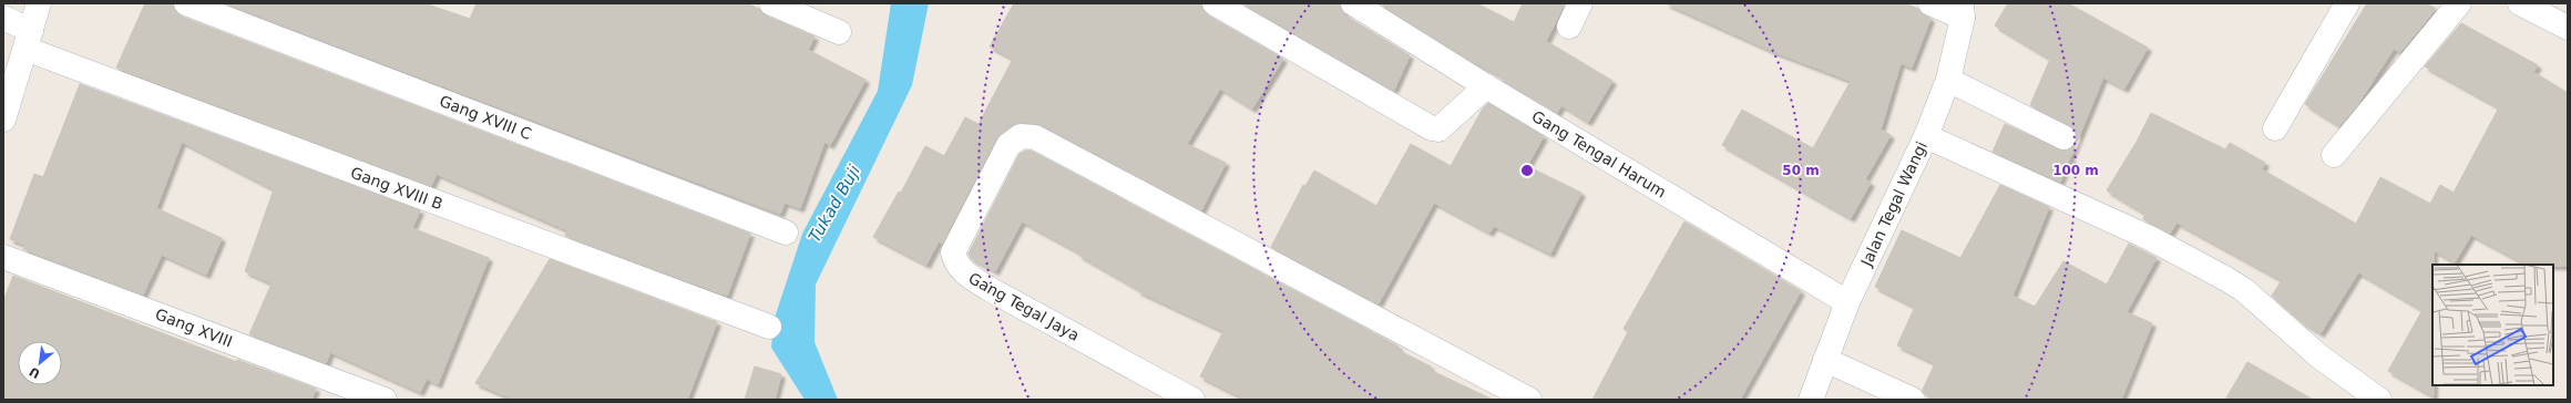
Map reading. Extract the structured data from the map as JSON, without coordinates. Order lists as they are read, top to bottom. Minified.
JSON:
{"streets":{"street":["Gang XVIII C","Gang Tengal Harum","Gang XVIII B","Jalan Tegal Wangi","Gang Tegal Jaya","Gang XVIII"]},"crossings":[["Gang Tengal Harum","Jalan Tegal Wangi"]],"water":["Tukad Buji"],"north":"bottom left","rings":["50 m","100 m"]}
